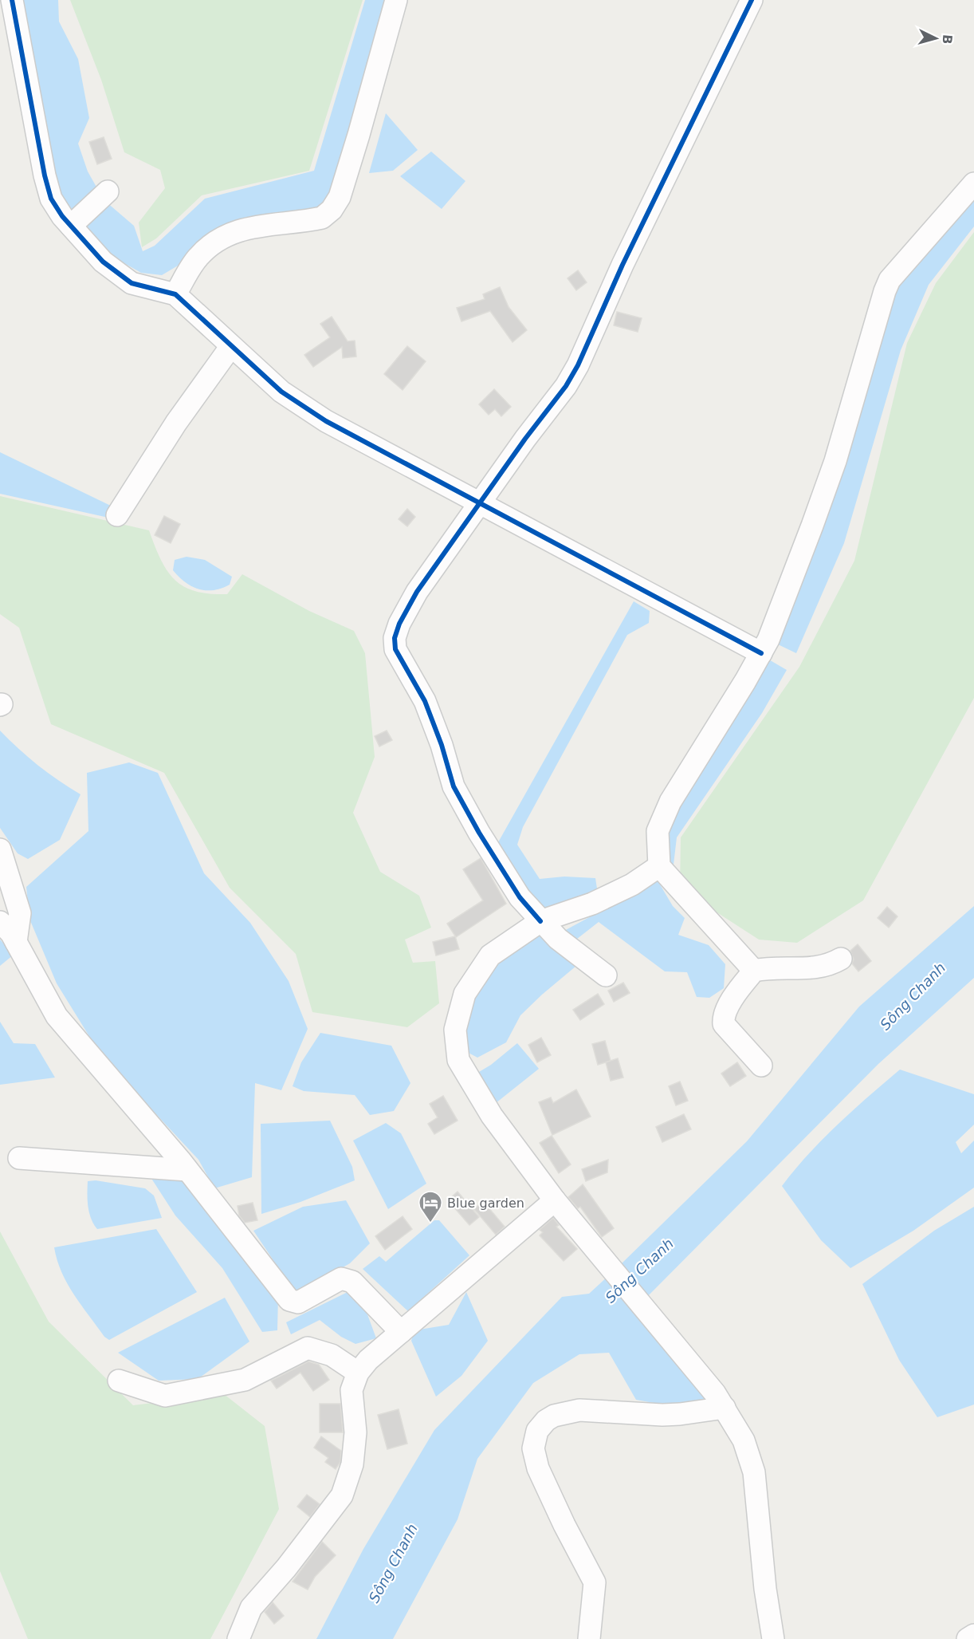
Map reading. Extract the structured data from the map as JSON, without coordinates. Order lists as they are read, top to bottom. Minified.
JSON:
{"water":["Sông Chanh"],"places":{"hotel":["Blue garden"]},"north":"right"}
